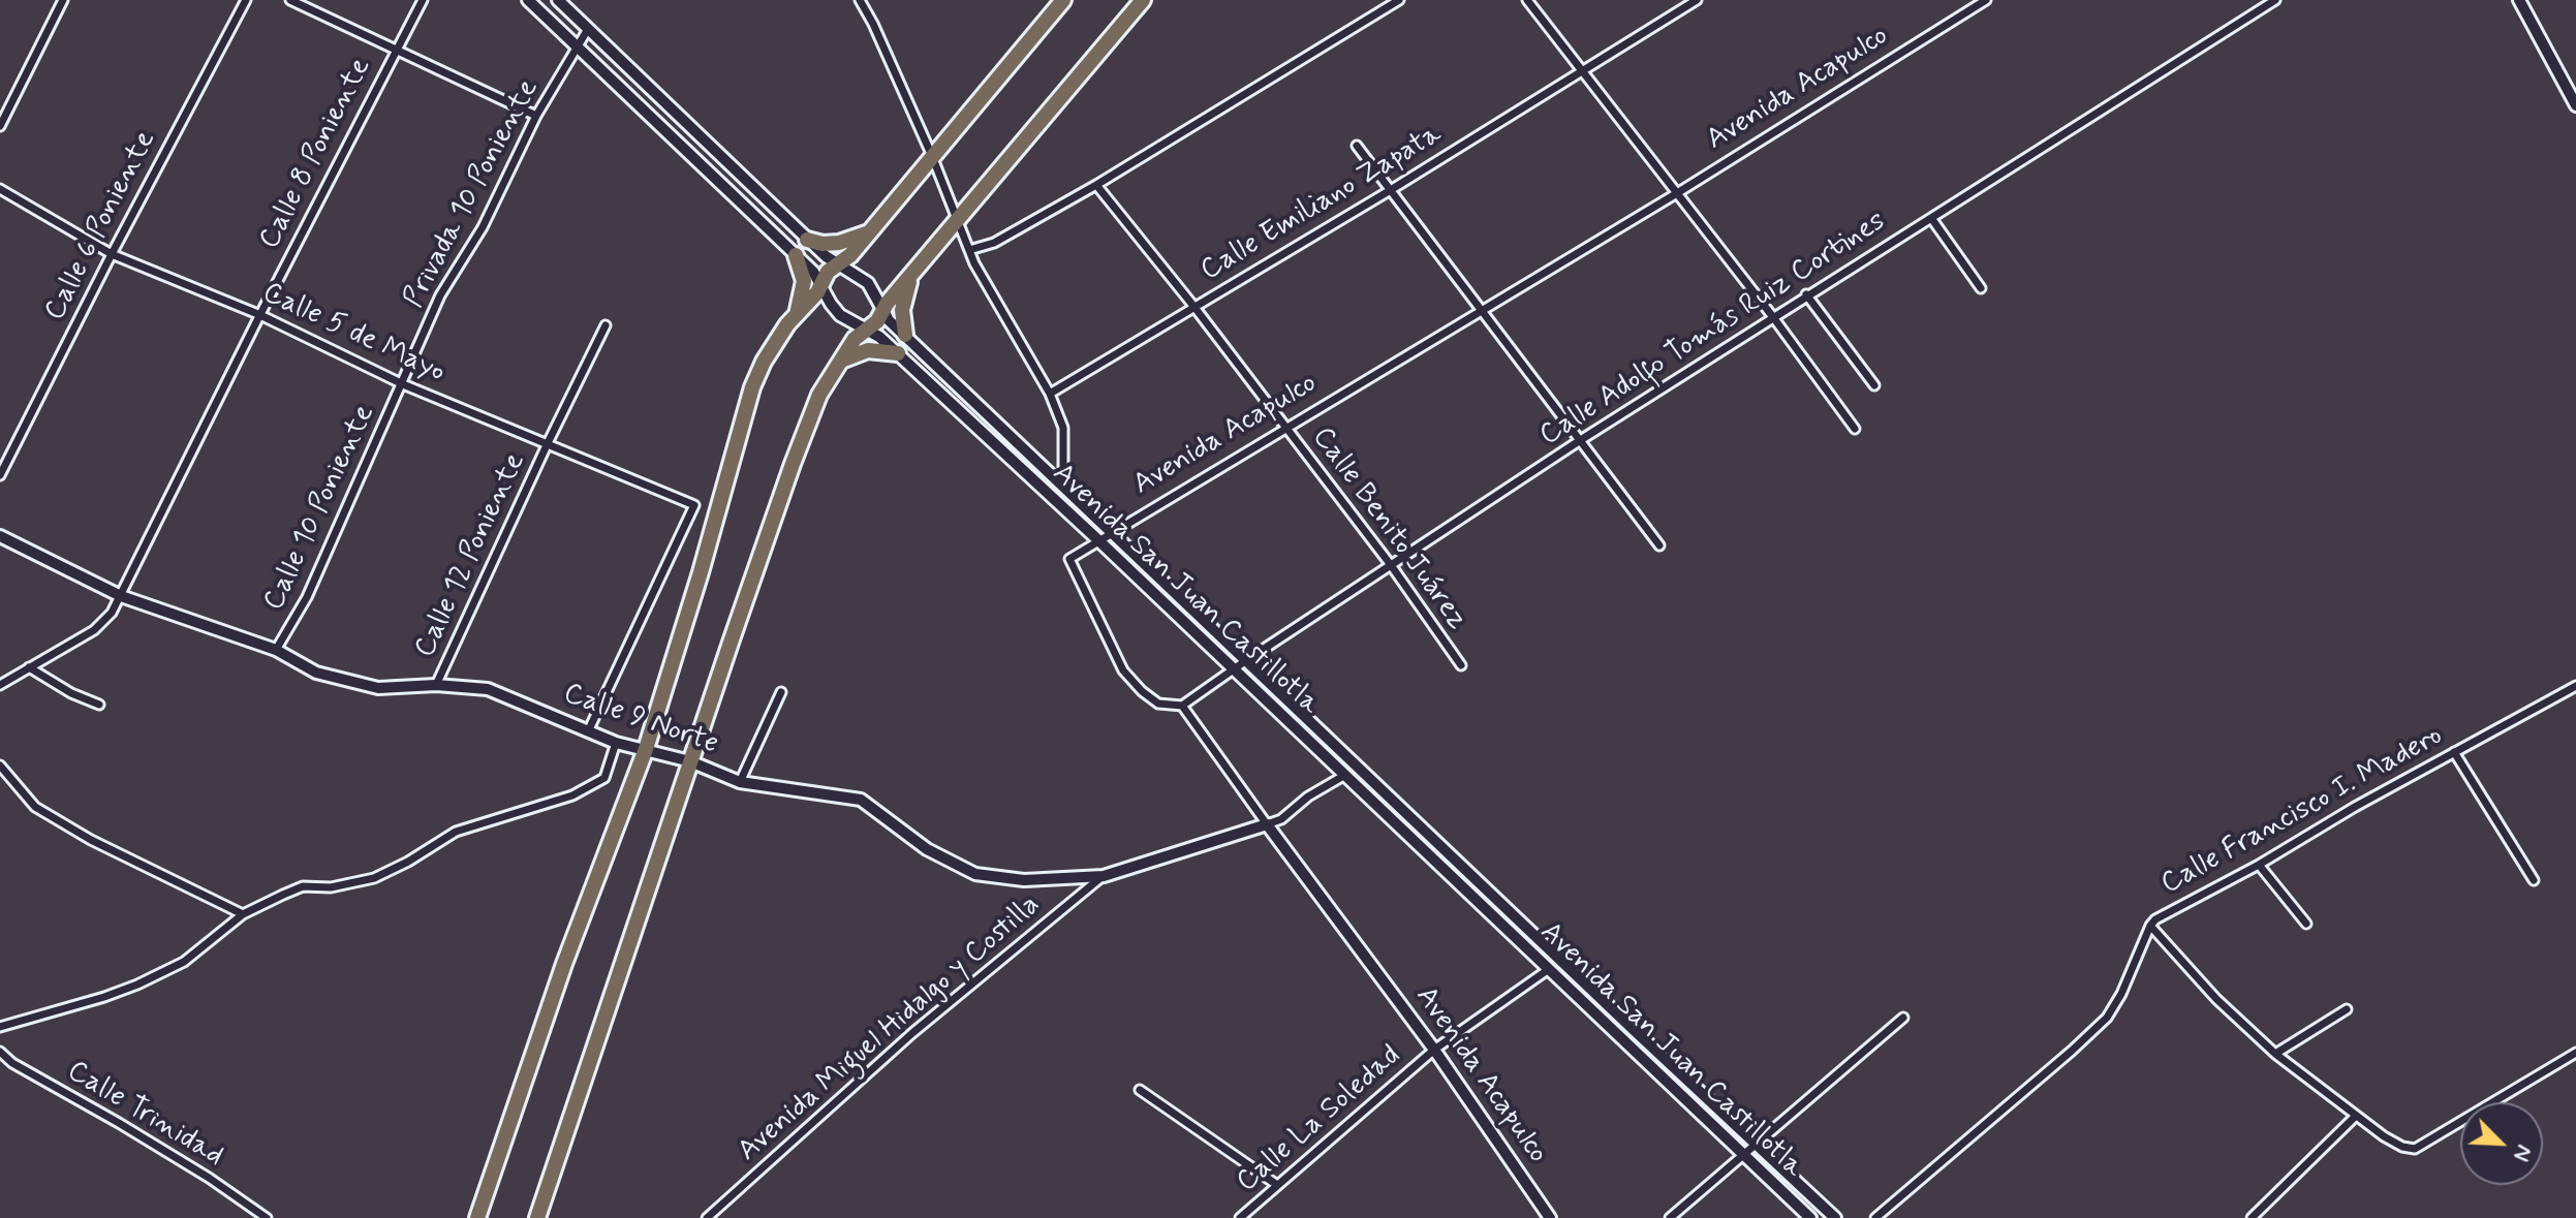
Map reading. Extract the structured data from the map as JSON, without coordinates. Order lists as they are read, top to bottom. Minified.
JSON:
{"streets":{"main road":["Avenida Acapulco","Avenida San Juan Castillotla","Calle 9 Norte"],"street":["Calle 8 Poniente","Privada 10 Poniente","Calle Emiliano Zapata","Calle 6 Poniente","Calle Adolfo Tomás Ruiz Cortines","Calle 5 de Mayo","Calle 10 Poniente","Calle Benito Juárez","Calle 12 Poniente","Calle Francisco I. Madero","Avenida Miguel Hidalgo y Costilla","Calle Trinidad","Calle La Soledad"]},"crossings":[["Avenida Acapulco","Calle Adolfo Tomás Ruiz Cortines"],["Avenida Acapulco","Calle Benito Juárez"],["Avenida Acapulco","Avenida San Juan Castillotla"],["Avenida Acapulco","Calle 9 Norte"],["Avenida Acapulco","Calle La Soledad"],["Calle 8 Poniente","Calle 5 de Mayo"],["Calle 8 Poniente","Calle 9 Norte"],["Privada 10 Poniente","Calle 5 de Mayo"],["Privada 10 Poniente","Calle 10 Poniente"],["Privada 10 Poniente","Avenida San Juan Castillotla"],["Calle Emiliano Zapata","Calle Benito Juárez"],["Calle 6 Poniente","Calle 5 de Mayo"],["Calle Adolfo Tomás Ruiz Cortines","Calle Benito Juárez"],["Calle Adolfo Tomás Ruiz Cortines","Avenida San Juan Castillotla"],["Calle 5 de Mayo","Calle 10 Poniente"],["Calle 5 de Mayo","Calle 12 Poniente"],["Calle 5 de Mayo","Calle 9 Norte"],["Calle 10 Poniente","Calle 9 Norte"],["Calle 12 Poniente","Calle 9 Norte"],["Avenida San Juan Castillotla","Calle La Soledad"],["Calle 9 Norte","Avenida Miguel Hidalgo y Costilla"]],"north":"bottom right"}
